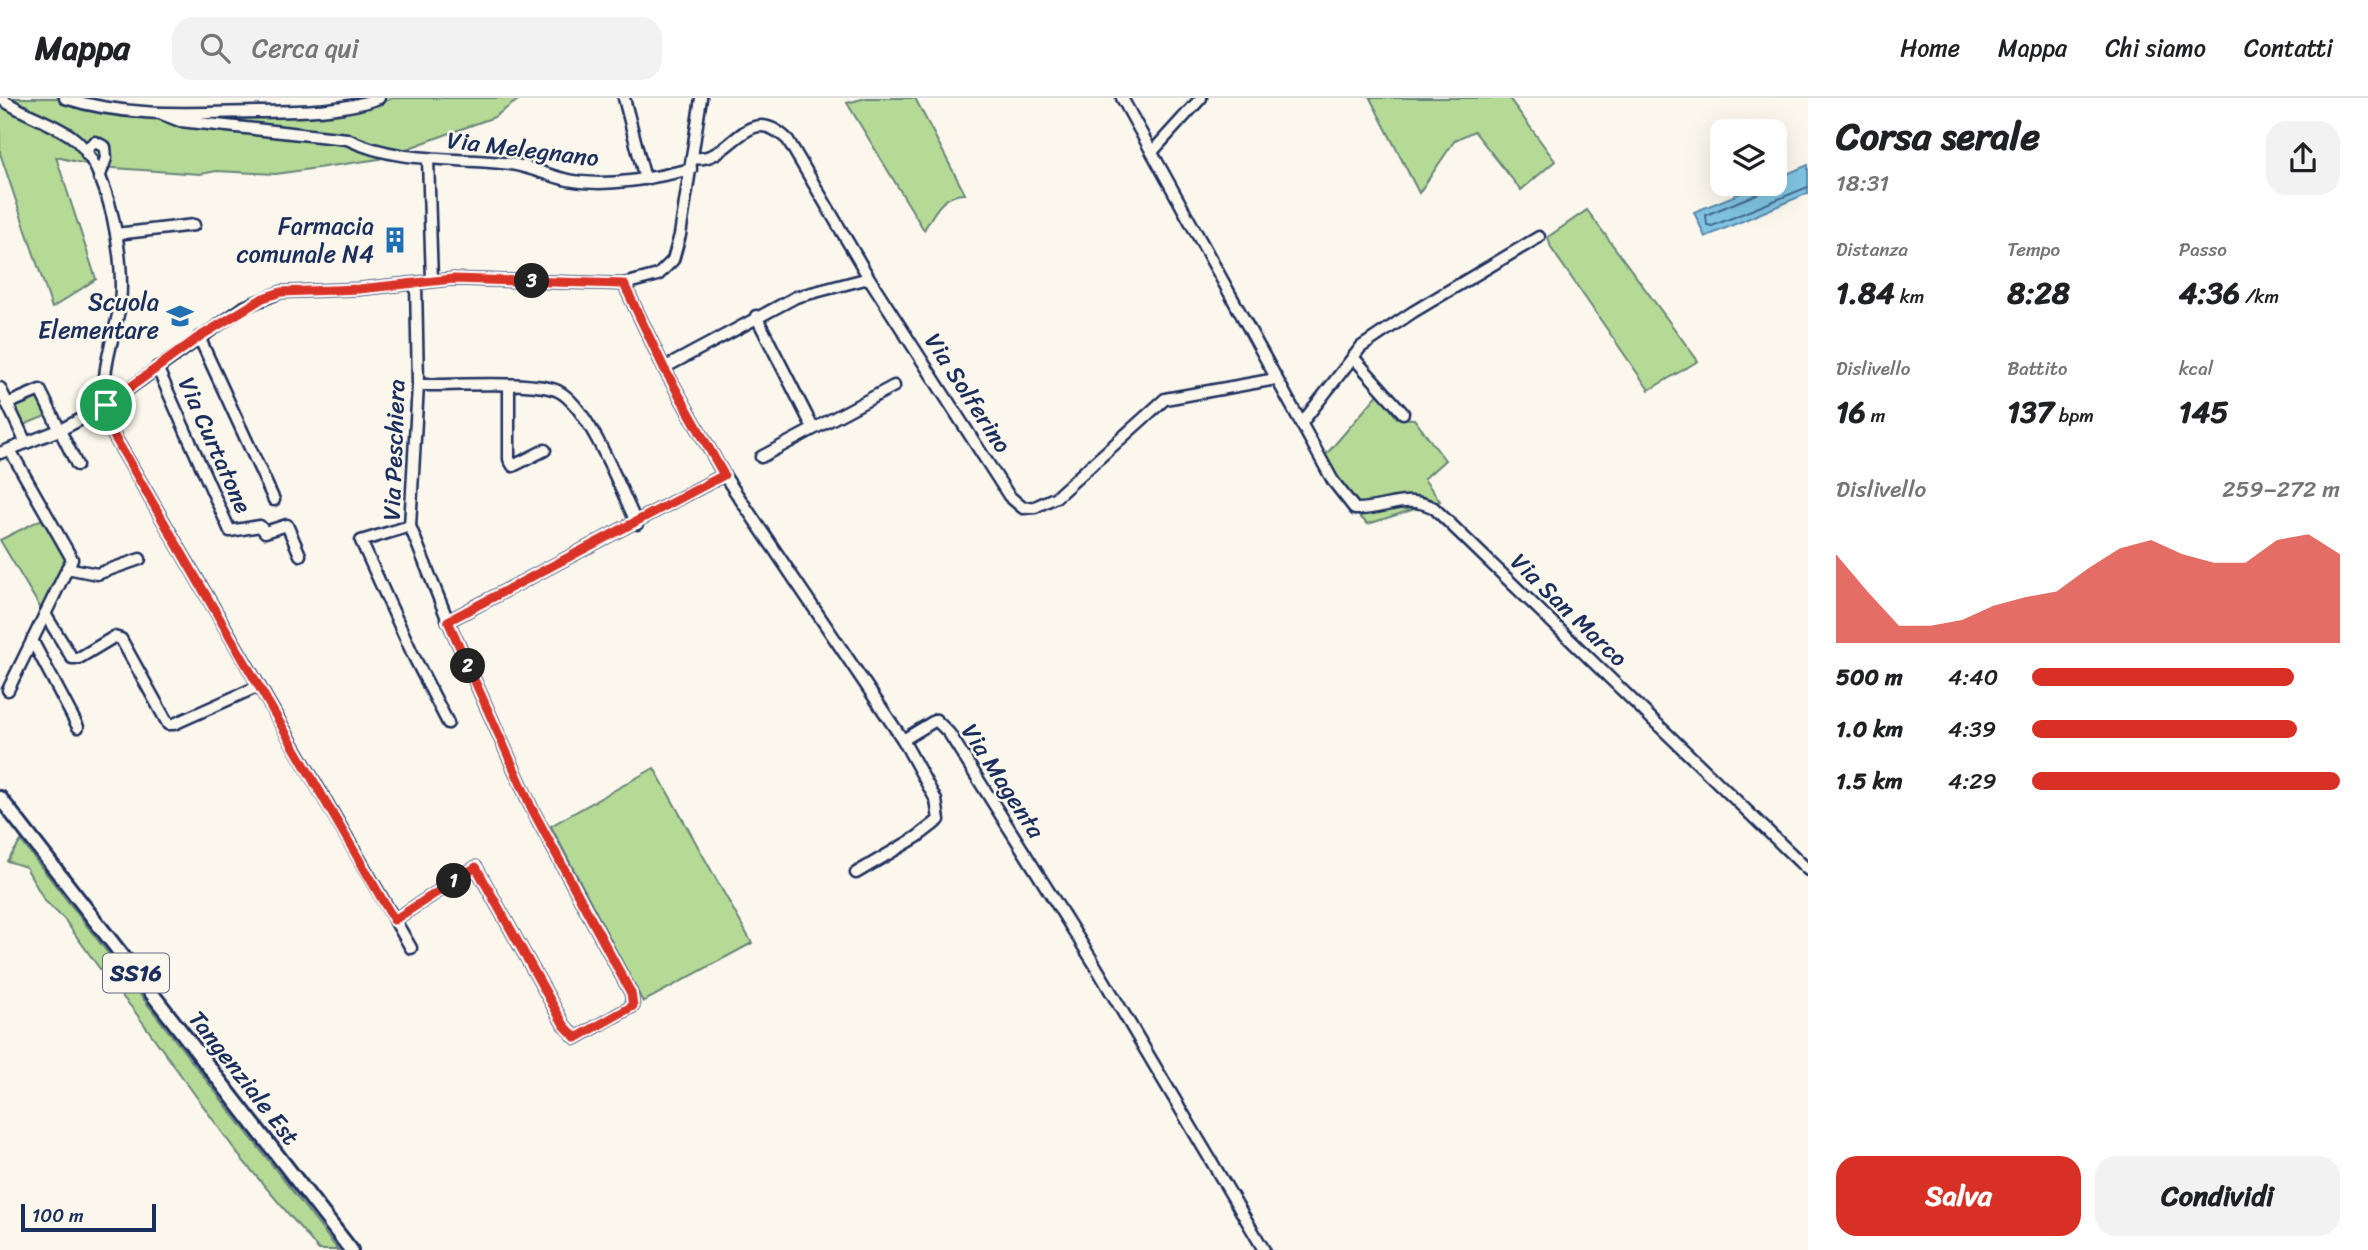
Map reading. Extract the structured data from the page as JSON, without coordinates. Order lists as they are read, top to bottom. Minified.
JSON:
{"streets":{"main road":["SS16","Tangenziale Est"],"street":["Via Melegnano","Via Solferino","Via Curtatone","Via Peschiera","Via San Marco","Via Magenta"]},"crossings":[["Via Melegnano","Via Curtatone"],["Via Solferino","Via Curtatone"],["Via Solferino","Via San Marco"],["Via Curtatone","Via Peschiera"]],"places":{"building":["Farmacia comunale N4"],"school or university":["Scuola Elementare"]},"scale_bar":"100 m","page":{"header":"Mappa","search":"Cerca qui","nav":["Home","Mappa","Chi siamo","Contatti"],"heading":["Corsa serale","18:31"],"stats":[["Distanza","1.84 km"],["Tempo","8:28"],["Passo","4:36 /km"],["Dislivello","16 m"],["Battito","137 bpm"],["kcal","145"]],"pins":["3","2","1"],"chart":["Dislivello","259–272 m"],"list":[{"name":"500 m","note":"4:40"},{"name":"1.0 km","note":"4:39"},{"name":"1.5 km","note":"4:29"}],"buttons":["Salva","Condividi"],"scale":"100 m"}}
